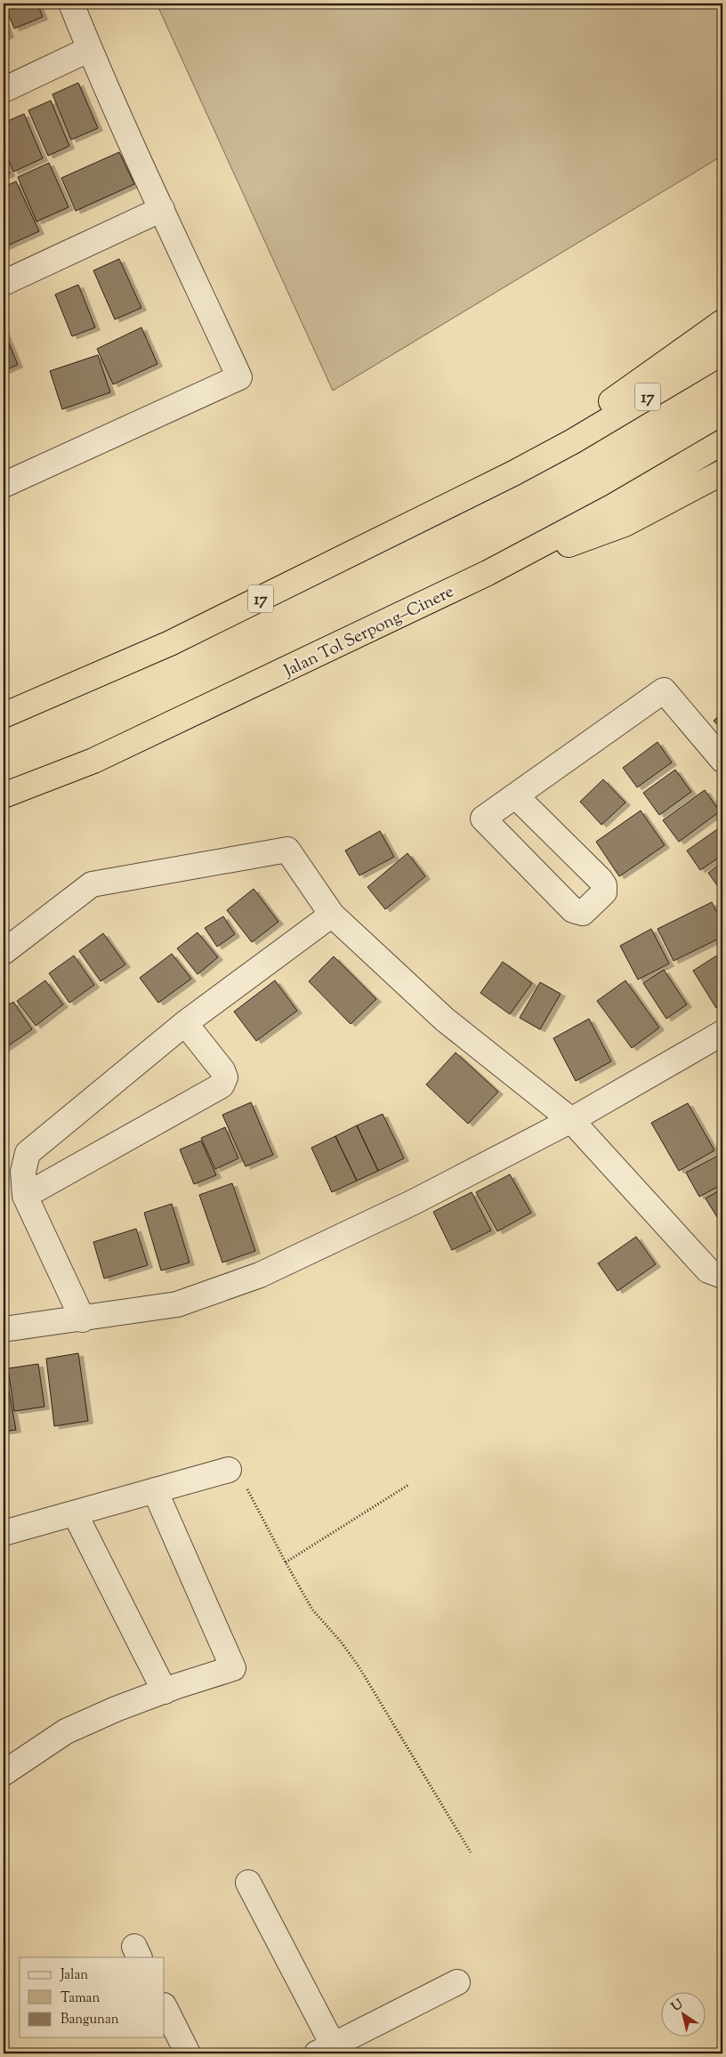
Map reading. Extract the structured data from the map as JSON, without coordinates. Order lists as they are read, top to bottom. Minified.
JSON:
{"streets":{"highway":["17","Jalan Tol Serpong–Cinere"]},"legend":["Jalan","Taman","Bangunan"],"north":"top left"}
